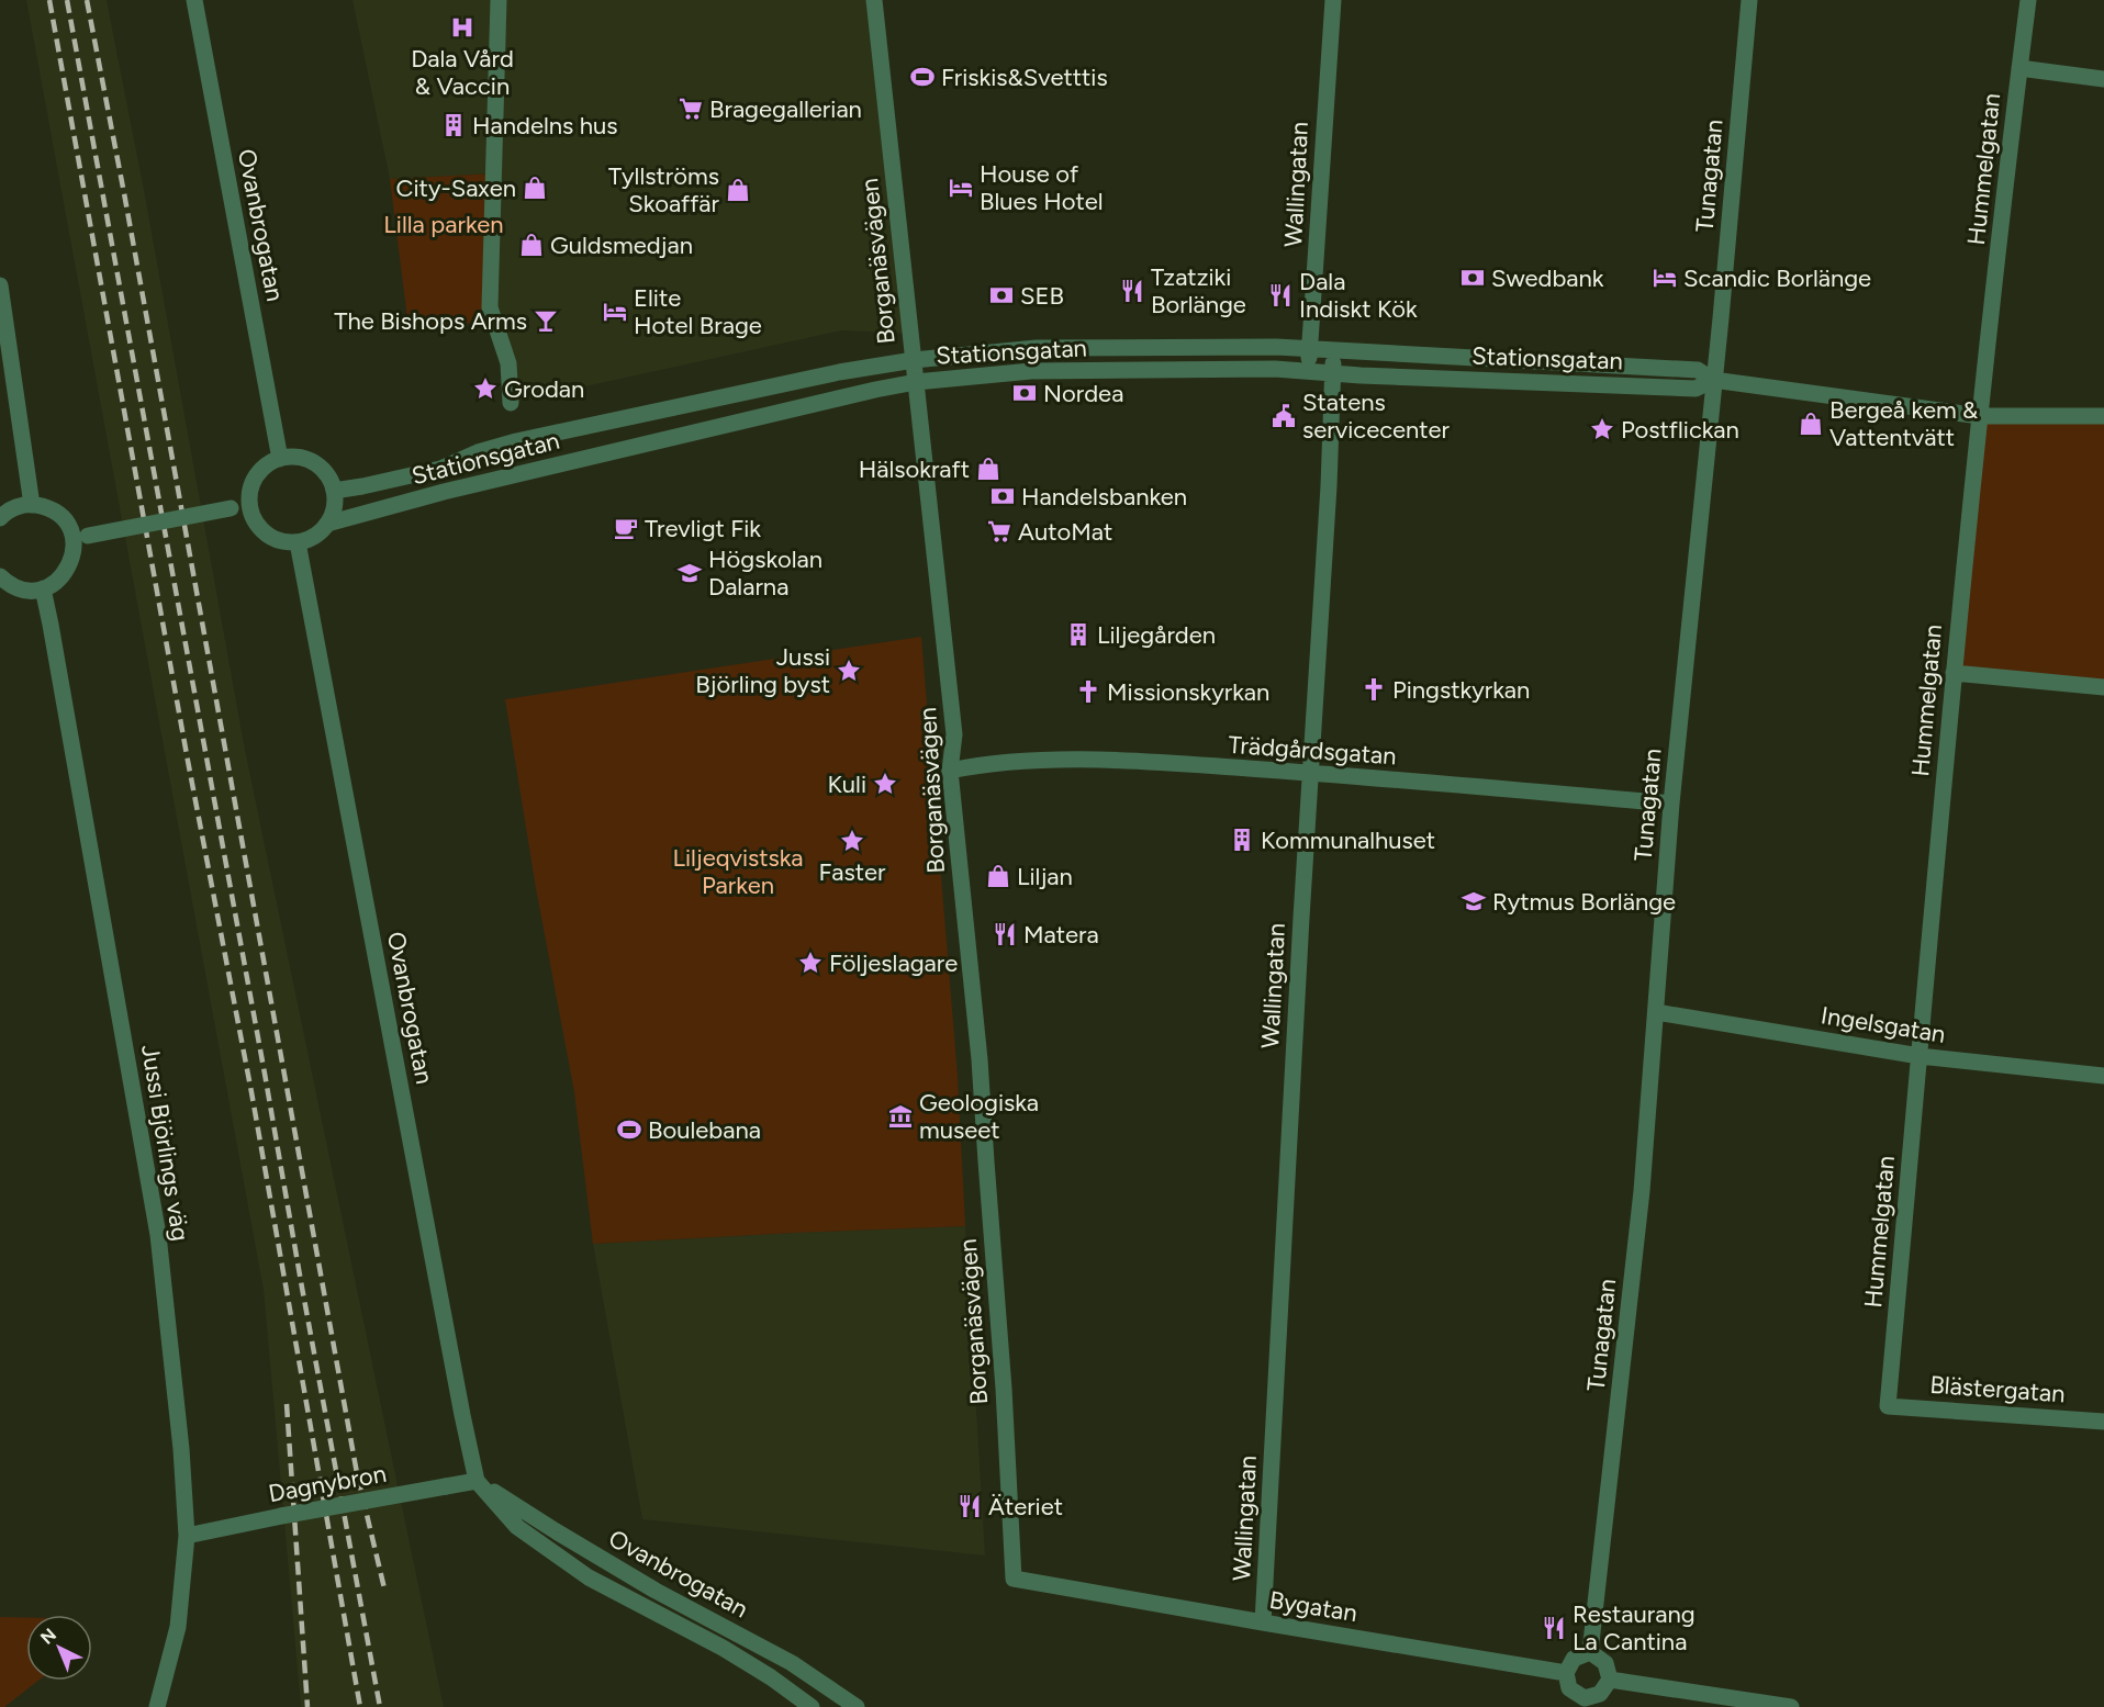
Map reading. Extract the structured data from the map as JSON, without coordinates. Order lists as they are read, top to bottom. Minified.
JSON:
{"streets":{"street":["Hummelgatan","Tunagatan","Wallingatan","Ovanbrogatan","Borganäsvägen","Stationsgatan","Trädgårdsgatan","Ingelsgatan","Jussi Björlings väg","Blästergatan","Dagnybron","Bygatan"]},"crossings":[["Hummelgatan","Stationsgatan"],["Hummelgatan","Ingelsgatan"],["Hummelgatan","Blästergatan"],["Tunagatan","Stationsgatan"],["Tunagatan","Trädgårdsgatan"],["Tunagatan","Ingelsgatan"],["Tunagatan","Bygatan"],["Wallingatan","Stationsgatan"],["Wallingatan","Trädgårdsgatan"],["Wallingatan","Bygatan"],["Ovanbrogatan","Stationsgatan"],["Ovanbrogatan","Dagnybron"],["Borganäsvägen","Stationsgatan"],["Borganäsvägen","Trädgårdsgatan"],["Borganäsvägen","Bygatan"],["Jussi Björlings väg","Dagnybron"]],"parks":["Lilla parken","Liljeqvistska Parken"],"places":{"hospital":["Dala Vård & Vaccin"],"sports":["Friskis&Svetttis","Boulebana"],"supermarket":["Bragegallerian","AutoMat"],"building":["Handelns hus","Liljegården","Kommunalhuset"],"shop":["City-Saxen","Tyllströms Skoaffär","Guldsmedjan","Bergeå kem & Vattentvätt","Hälsokraft","Liljan"],"hotel":["House of Blues Hotel","Scandic Borlänge","Elite Hotel Brage"],"bank":["Swedbank","SEB","Nordea","Handelsbanken"],"restaurant":["Tzatziki Borlänge","Dala Indiskt Kök","Matera","Äteriet","Restaurang La Cantina"],"bar":["The Bishops Arms"],"place":["Grodan","Postflickan","Jussi Björling byst","Kuli","Faster","Följeslagare"],"public building":["Statens servicecenter"],"cafe":["Trevligt Fik"],"school or university":["Högskolan Dalarna","Rytmus Borlänge"],"church":["Pingstkyrkan","Missionskyrkan"],"museum":["Geologiska museet"]},"north":"top left"}
